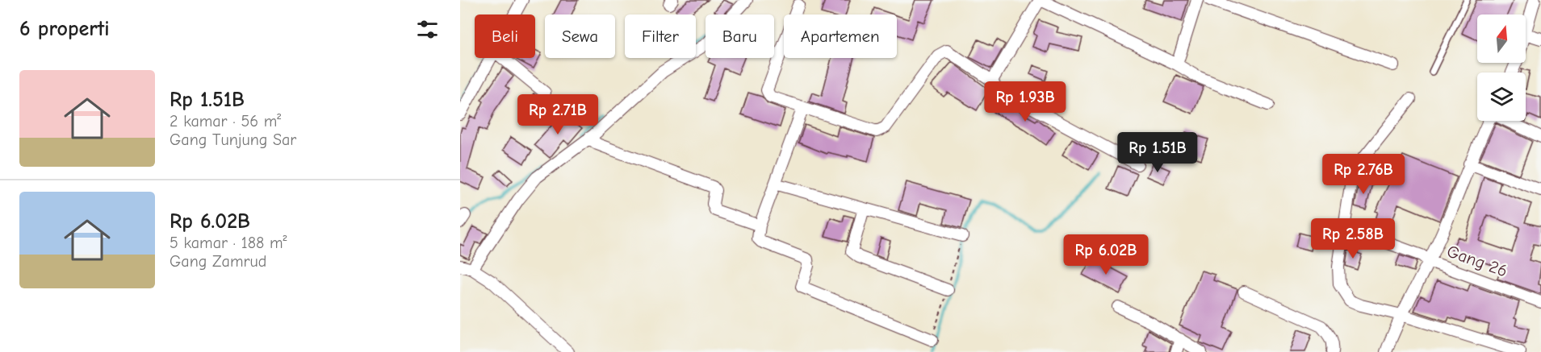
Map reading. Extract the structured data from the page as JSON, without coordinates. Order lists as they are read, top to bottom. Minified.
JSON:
{"streets":{"street":["Gang 26"]},"north":"top","page":{"heading":"6 properti","chip":["Beli","Sewa","Filter","Baru","Apartemen"],"list":[{"name":"Rp 1.51B","note":"2 kamar · 56 m² · Gang Tunjung Sar"},{"name":"Rp 6.02B","note":"5 kamar · 188 m² · Gang Zamrud"}],"price":["Rp 1.93B","Rp 2.71B","Rp 1.51B","Rp 2.76B","Rp 2.58B","Rp 6.02B"]}}
